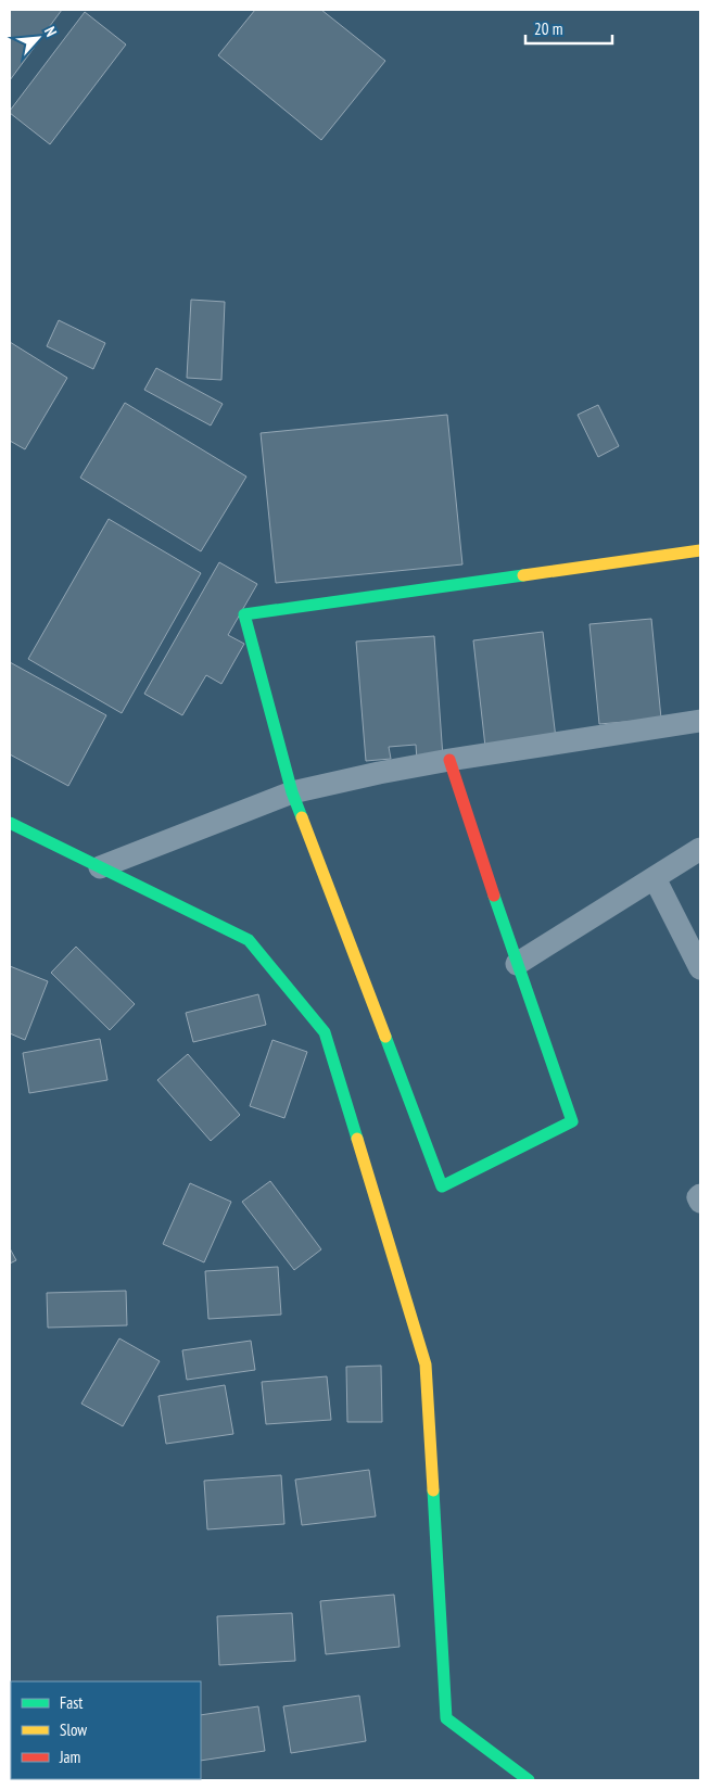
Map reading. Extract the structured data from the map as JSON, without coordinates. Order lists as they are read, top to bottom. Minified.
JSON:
{"legend":["Fast","Slow","Jam"],"scale_bar":"20 m","north":"top right"}
